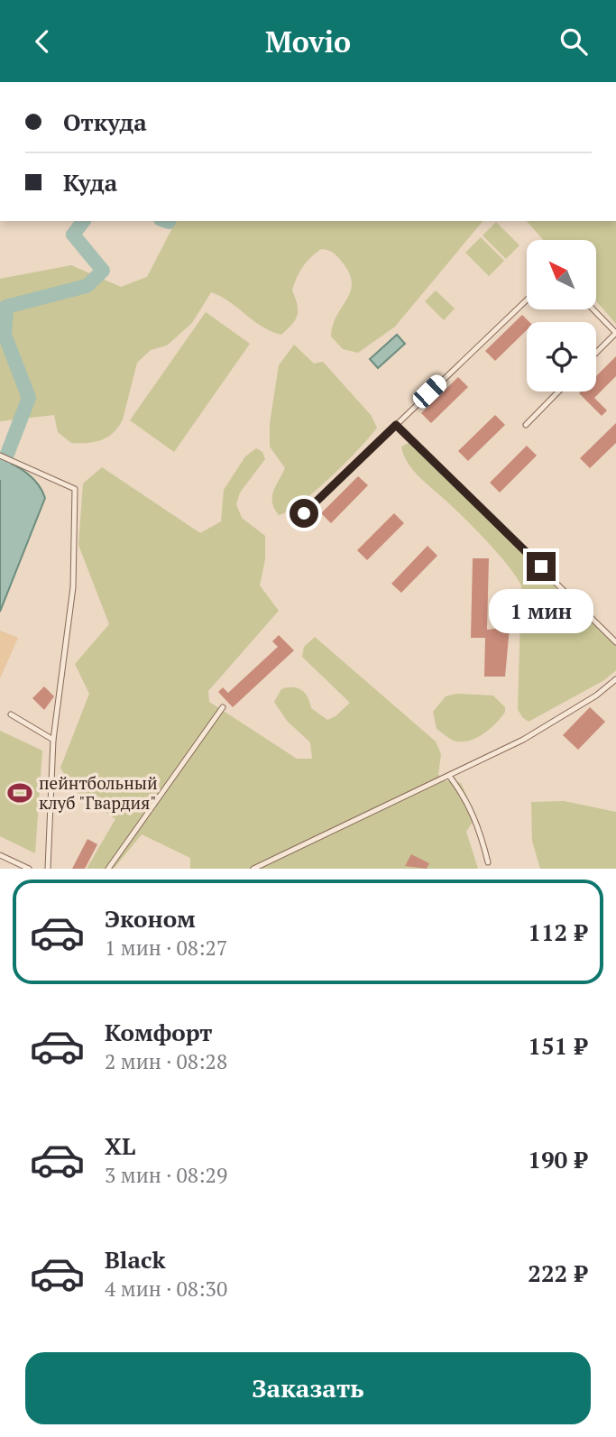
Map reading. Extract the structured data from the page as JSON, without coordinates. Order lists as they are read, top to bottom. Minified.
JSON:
{"places":{"sports":["пейнтбольный клуб \"Гвардия\""]},"north":"top left","page":{"header":"Movio","banner":["Откуда","Куда"],"bubble":"1 мин","list":[{"name":"Эконом","note":"1 мин · 08:27","value":"112 ₽"},{"name":"Комфорт","note":"2 мин · 08:28","value":"151 ₽"},{"name":"XL","note":"3 мин · 08:29","value":"190 ₽"},{"name":"Black","note":"4 мин · 08:30","value":"222 ₽"}],"buttons":"Заказать"}}
